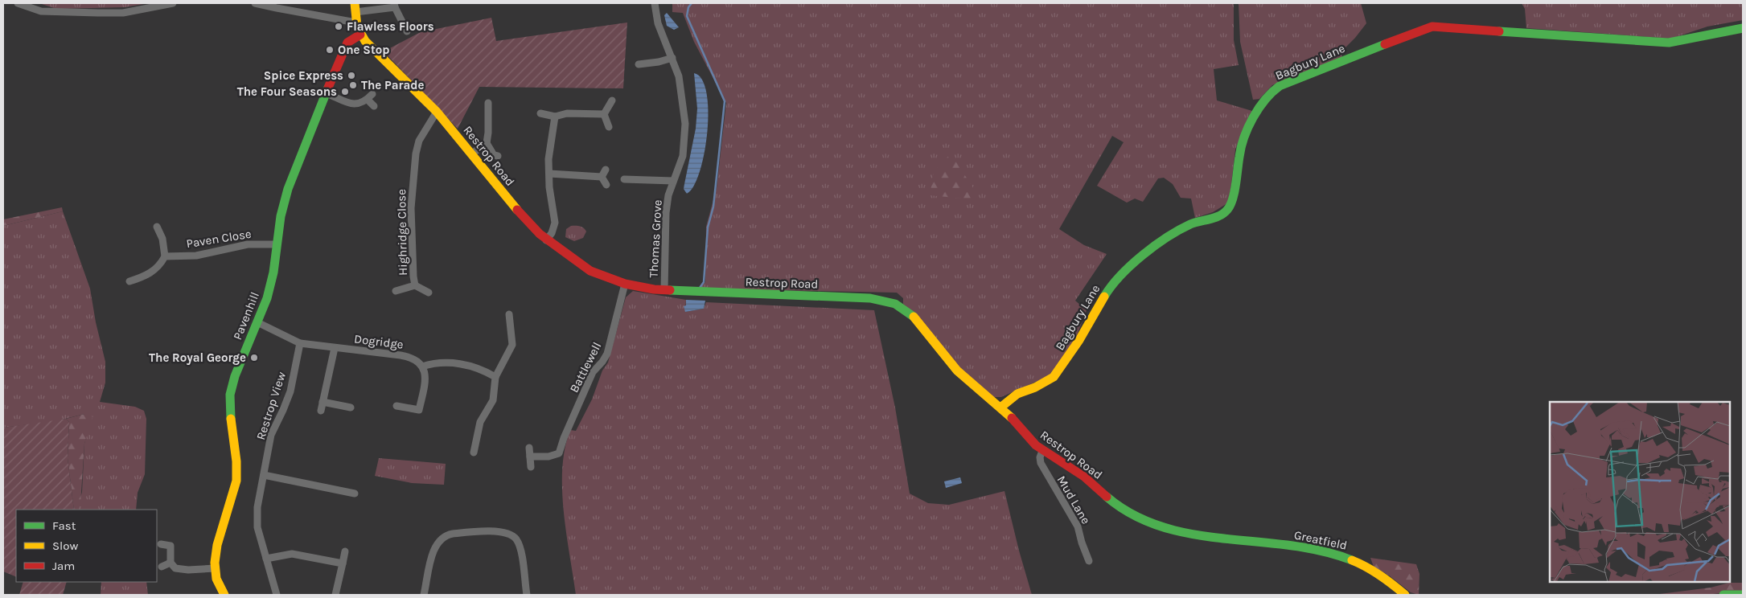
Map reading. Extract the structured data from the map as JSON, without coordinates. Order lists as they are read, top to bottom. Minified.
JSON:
{"streets":{"street":["Bagbury Lane","Restrop Road","Highridge Close","Paven Close","Thomas Grove","Pavenhill","Dogridge","Battlewell","Restrop View","Mud Lane","Greatfield"]},"crossings":[["Bagbury Lane","Restrop Road"],["Restrop Road","Highridge Close"],["Restrop Road","Thomas Grove"],["Restrop Road","Pavenhill"],["Restrop Road","Battlewell"],["Restrop Road","Mud Lane"],["Restrop Road","Greatfield"],["Paven Close","Pavenhill"],["Dogridge","Restrop View"]],"places":["Flawless Floors","One Stop","Spice Express","The Parade","The Four Seasons","The Royal George"],"legend":["Fast","Slow","Jam"]}
